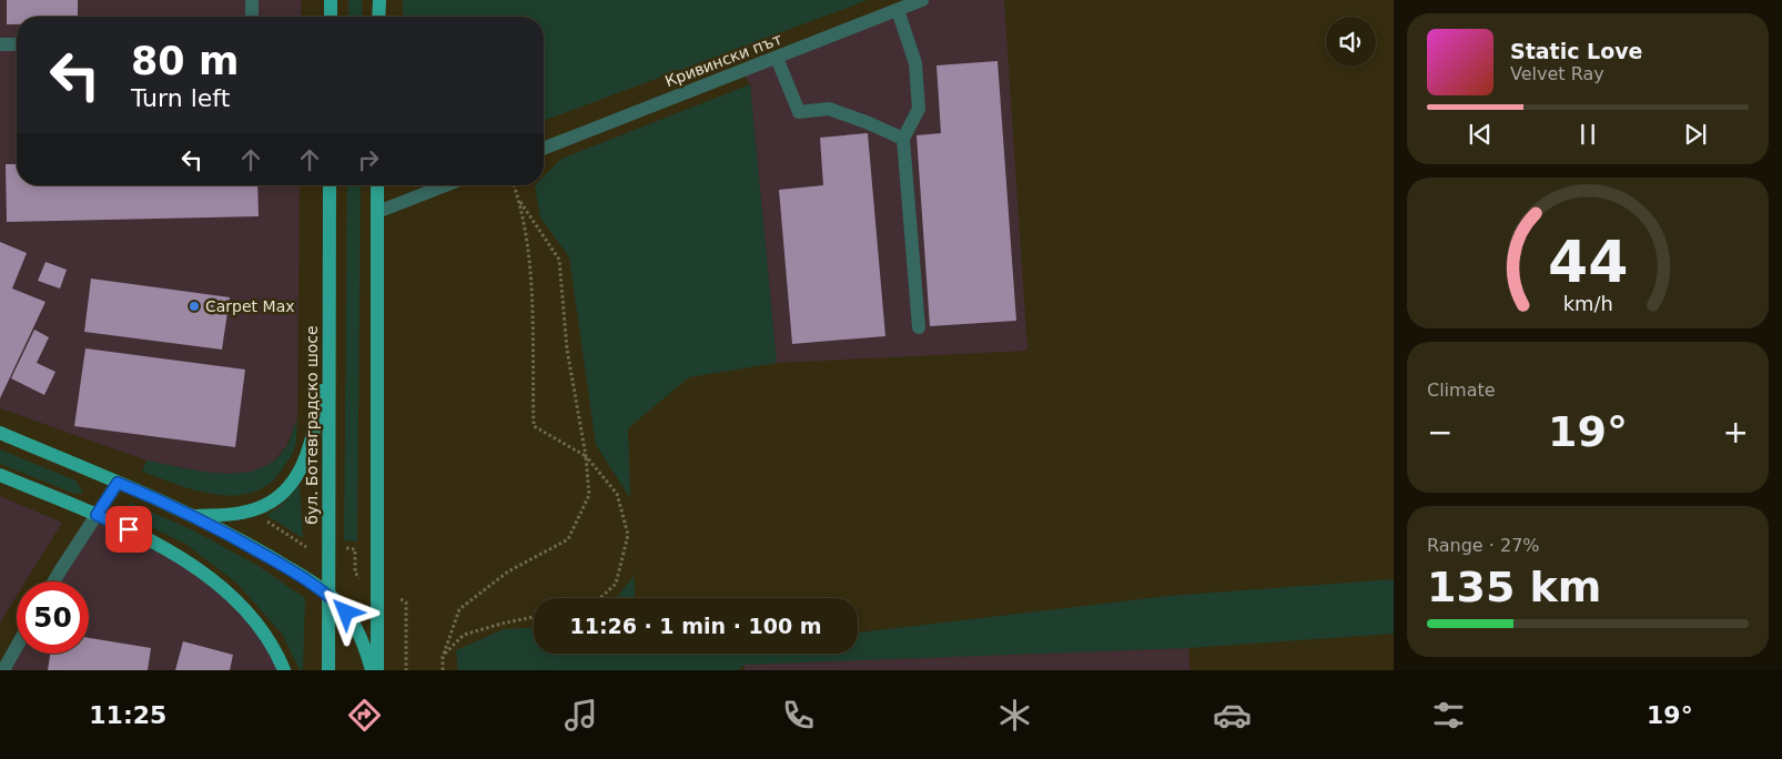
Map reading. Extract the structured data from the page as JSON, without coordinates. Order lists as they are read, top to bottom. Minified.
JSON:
{"streets":{"main road":["бул. Ботевградско шосе"],"street":["Кривински път"]},"places":["Carpet Max"],"page":{"turn":["80 m","Turn left"],"song":["Static Love","Velvet Ray"],"tile":["Climate",["Range · 27%","135 km"]],"heat":["−","19°","+"],"limit":"50","trip":"11:26 · 1 min · 100 m","tabs":["11:25","19°"],"gauge":["44","km/h"]}}
